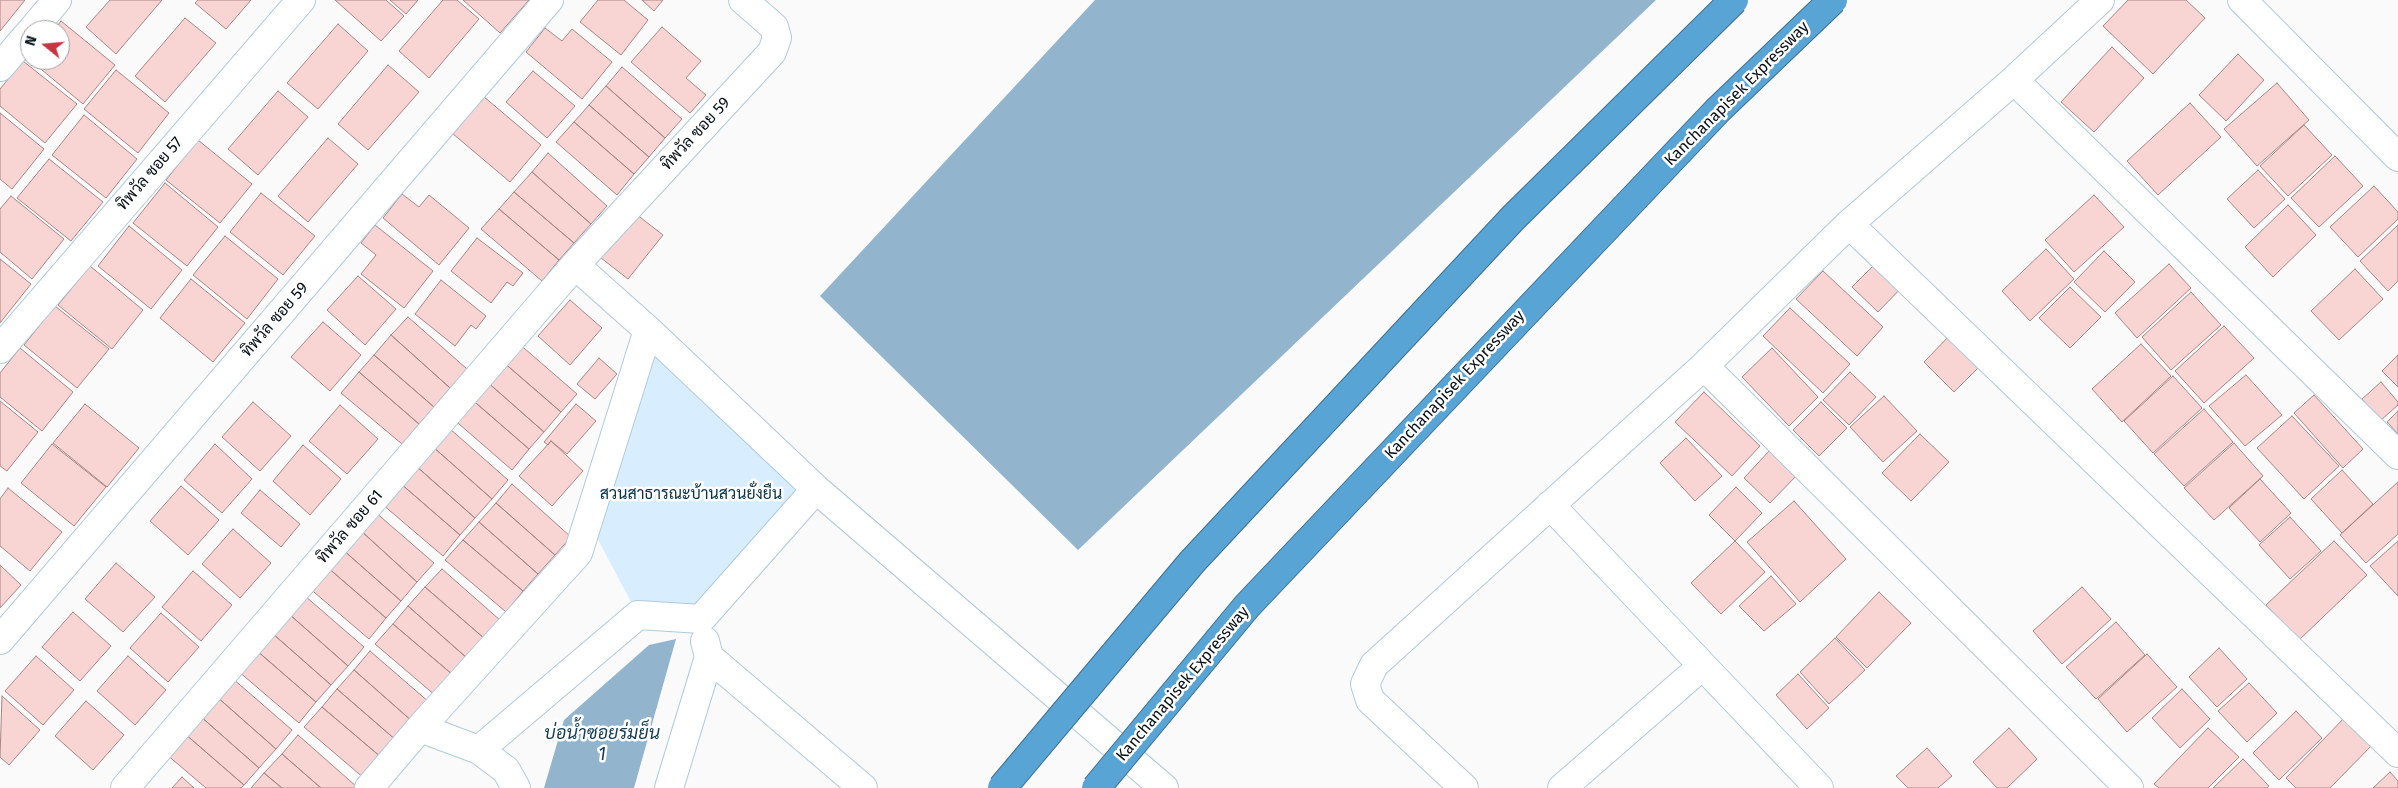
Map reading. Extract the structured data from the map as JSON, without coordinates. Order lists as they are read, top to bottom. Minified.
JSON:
{"streets":{"highway":["Kanchanapisek Expressway"],"street":["ทิพวัล ซอย 59","ทิพวัล ซอย 57","ทิพวัล ซอย 61"]},"crossings":[["ทิพวัล ซอย 59","ทิพวัล ซอย 61"]],"water":["บ่อน้ำซอยร่มย็น 1"],"parks":["สวนสาธารณะบ้านสวนยั่งยืน"],"north":"left"}
